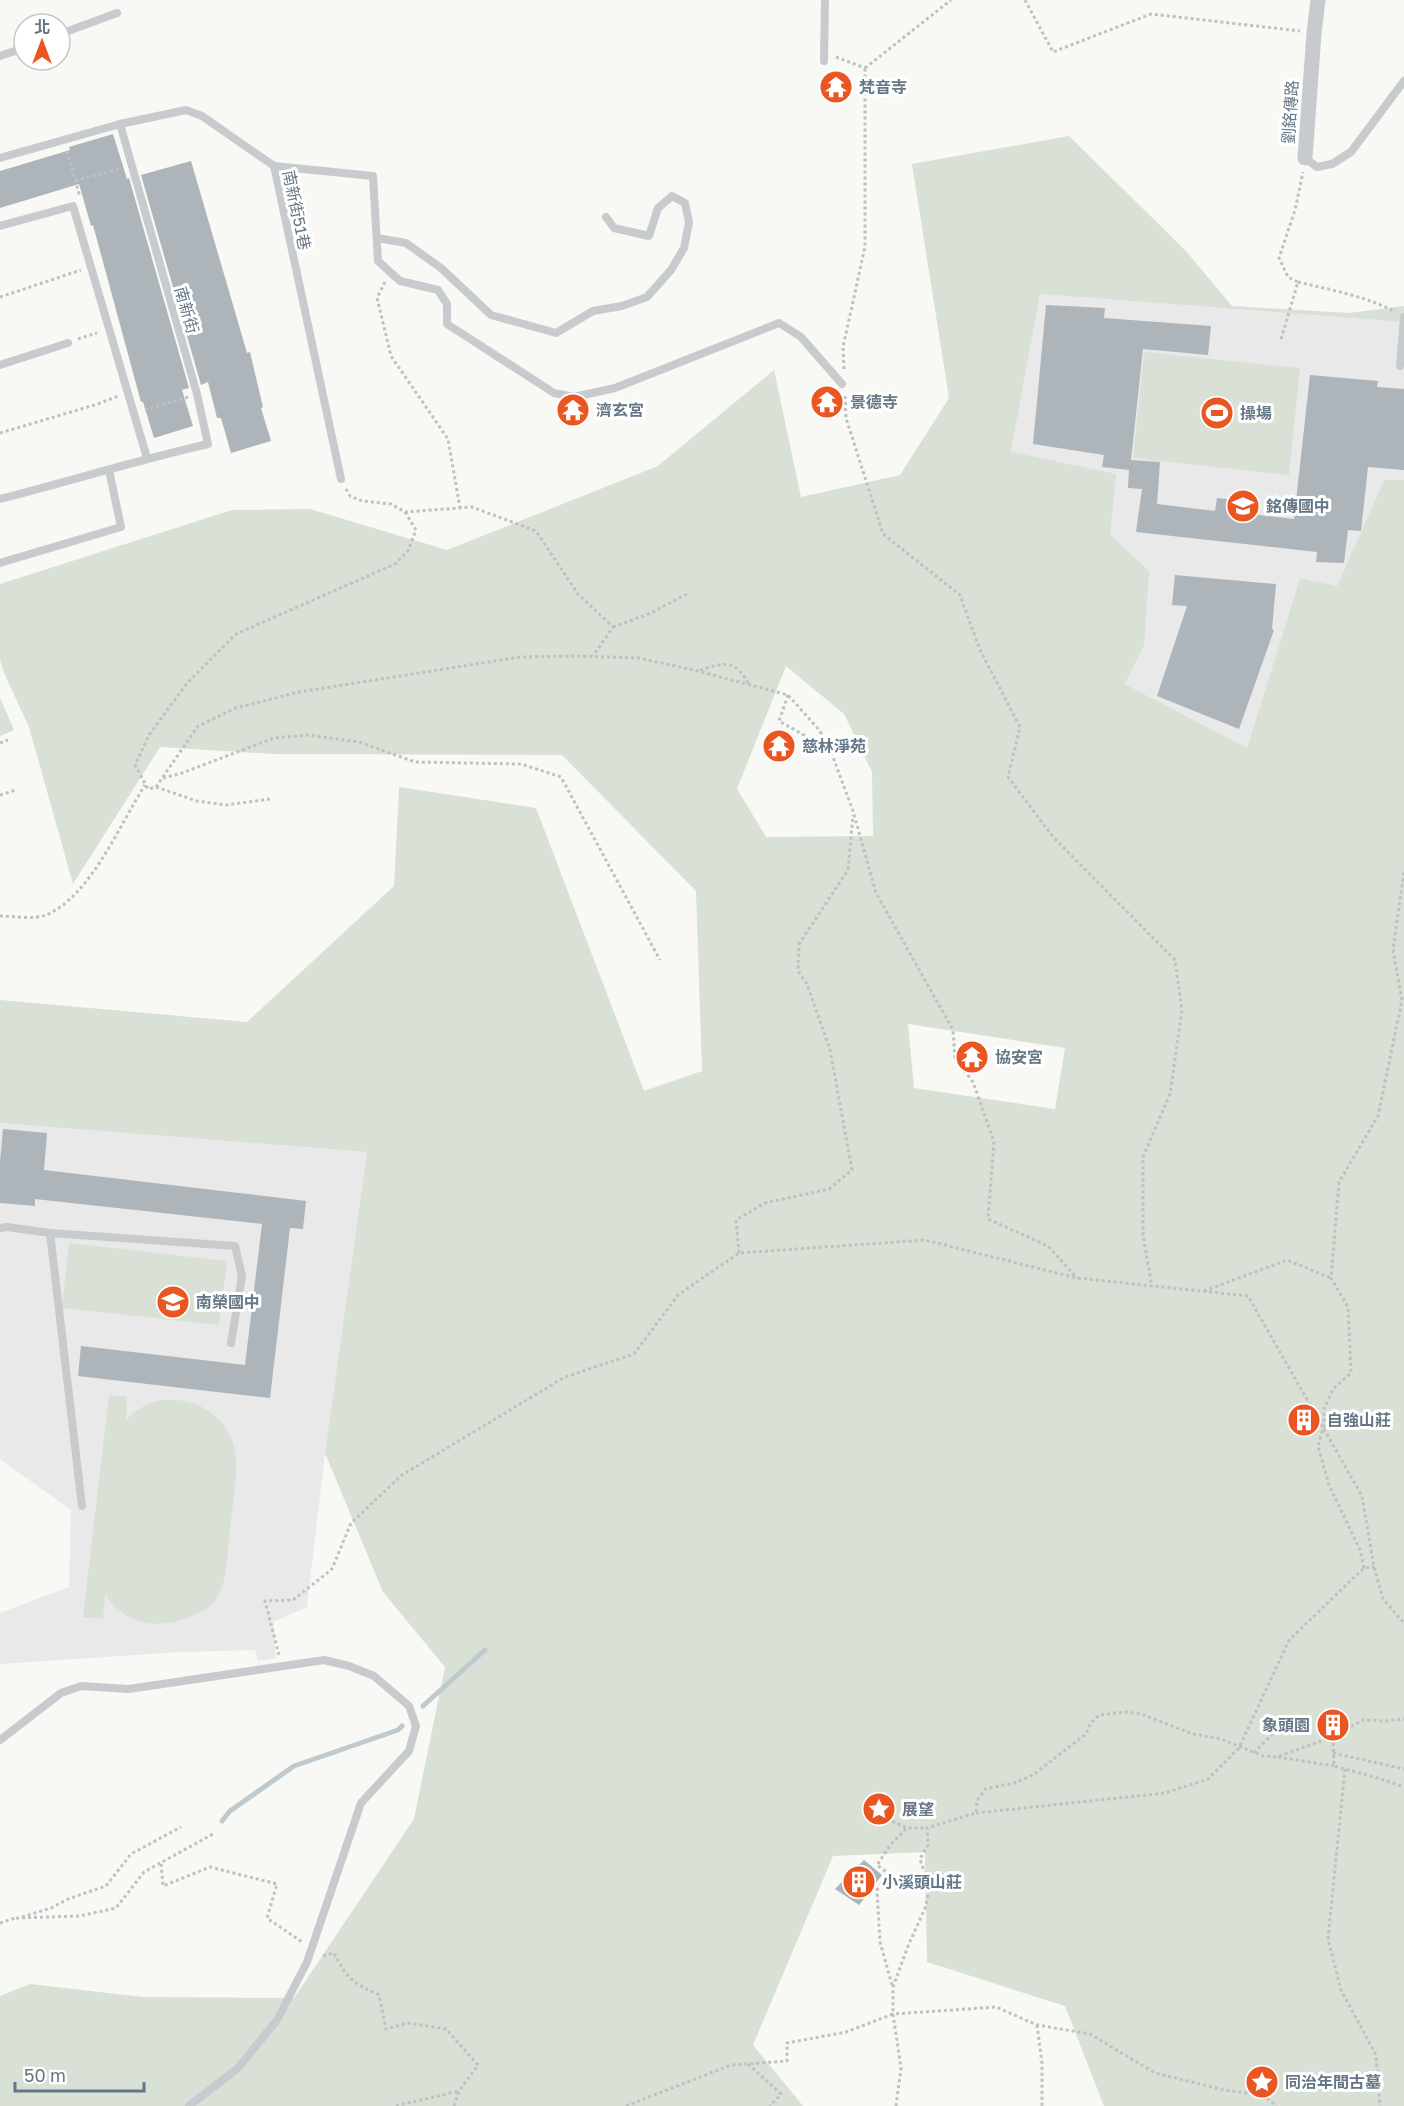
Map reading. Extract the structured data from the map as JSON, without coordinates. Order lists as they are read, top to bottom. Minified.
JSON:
{"streets":{"street":["劉銘傳路"],"lane":["南新街51巷","南新街"]},"crossings":[["南新街51巷","南新街"]],"places":{"temple":["梵音寺","景德寺","濟玄宮","慈林淨苑","協安宮"],"sports":["操場"],"school or university":["銘傳國中","南榮國中"],"building":["自強山莊","象頭園","小溪頭山莊"],"place":["展望","同治年間古墓"]},"scale_bar":"50 m","north":"top"}
